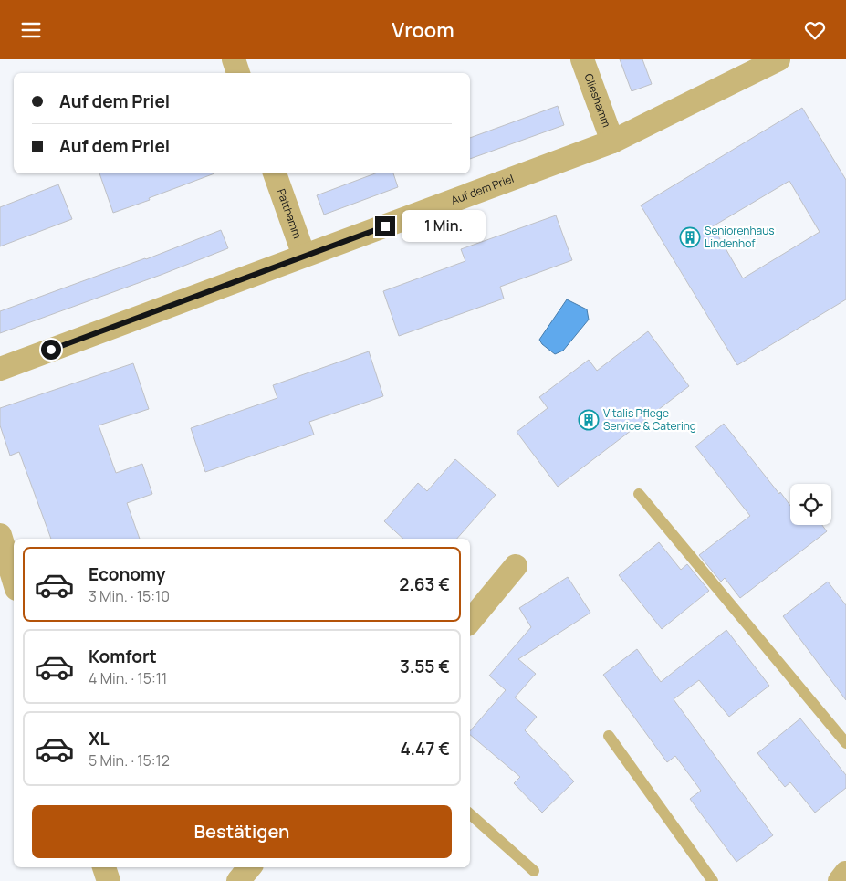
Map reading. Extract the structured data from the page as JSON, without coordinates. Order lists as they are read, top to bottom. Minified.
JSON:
{"streets":{"street":["Glieshamm","Auf dem Priel","Patthamm"]},"crossings":[["Glieshamm","Auf dem Priel"],["Auf dem Priel","Patthamm"]],"places":{"building":["Seniorenhaus Lindenhof","Vitalis Pflege Service & Catering"]},"page":{"header":"Vroom","banner":["Auf dem Priel","Auf dem Priel"],"bubble":"1 Min.","list":[{"name":"Economy","note":"3 Min. · 15:10","value":"2.63 €"},{"name":"Komfort","note":"4 Min. · 15:11","value":"3.55 €"},{"name":"XL","note":"5 Min. · 15:12","value":"4.47 €"}],"buttons":"Bestätigen"}}
